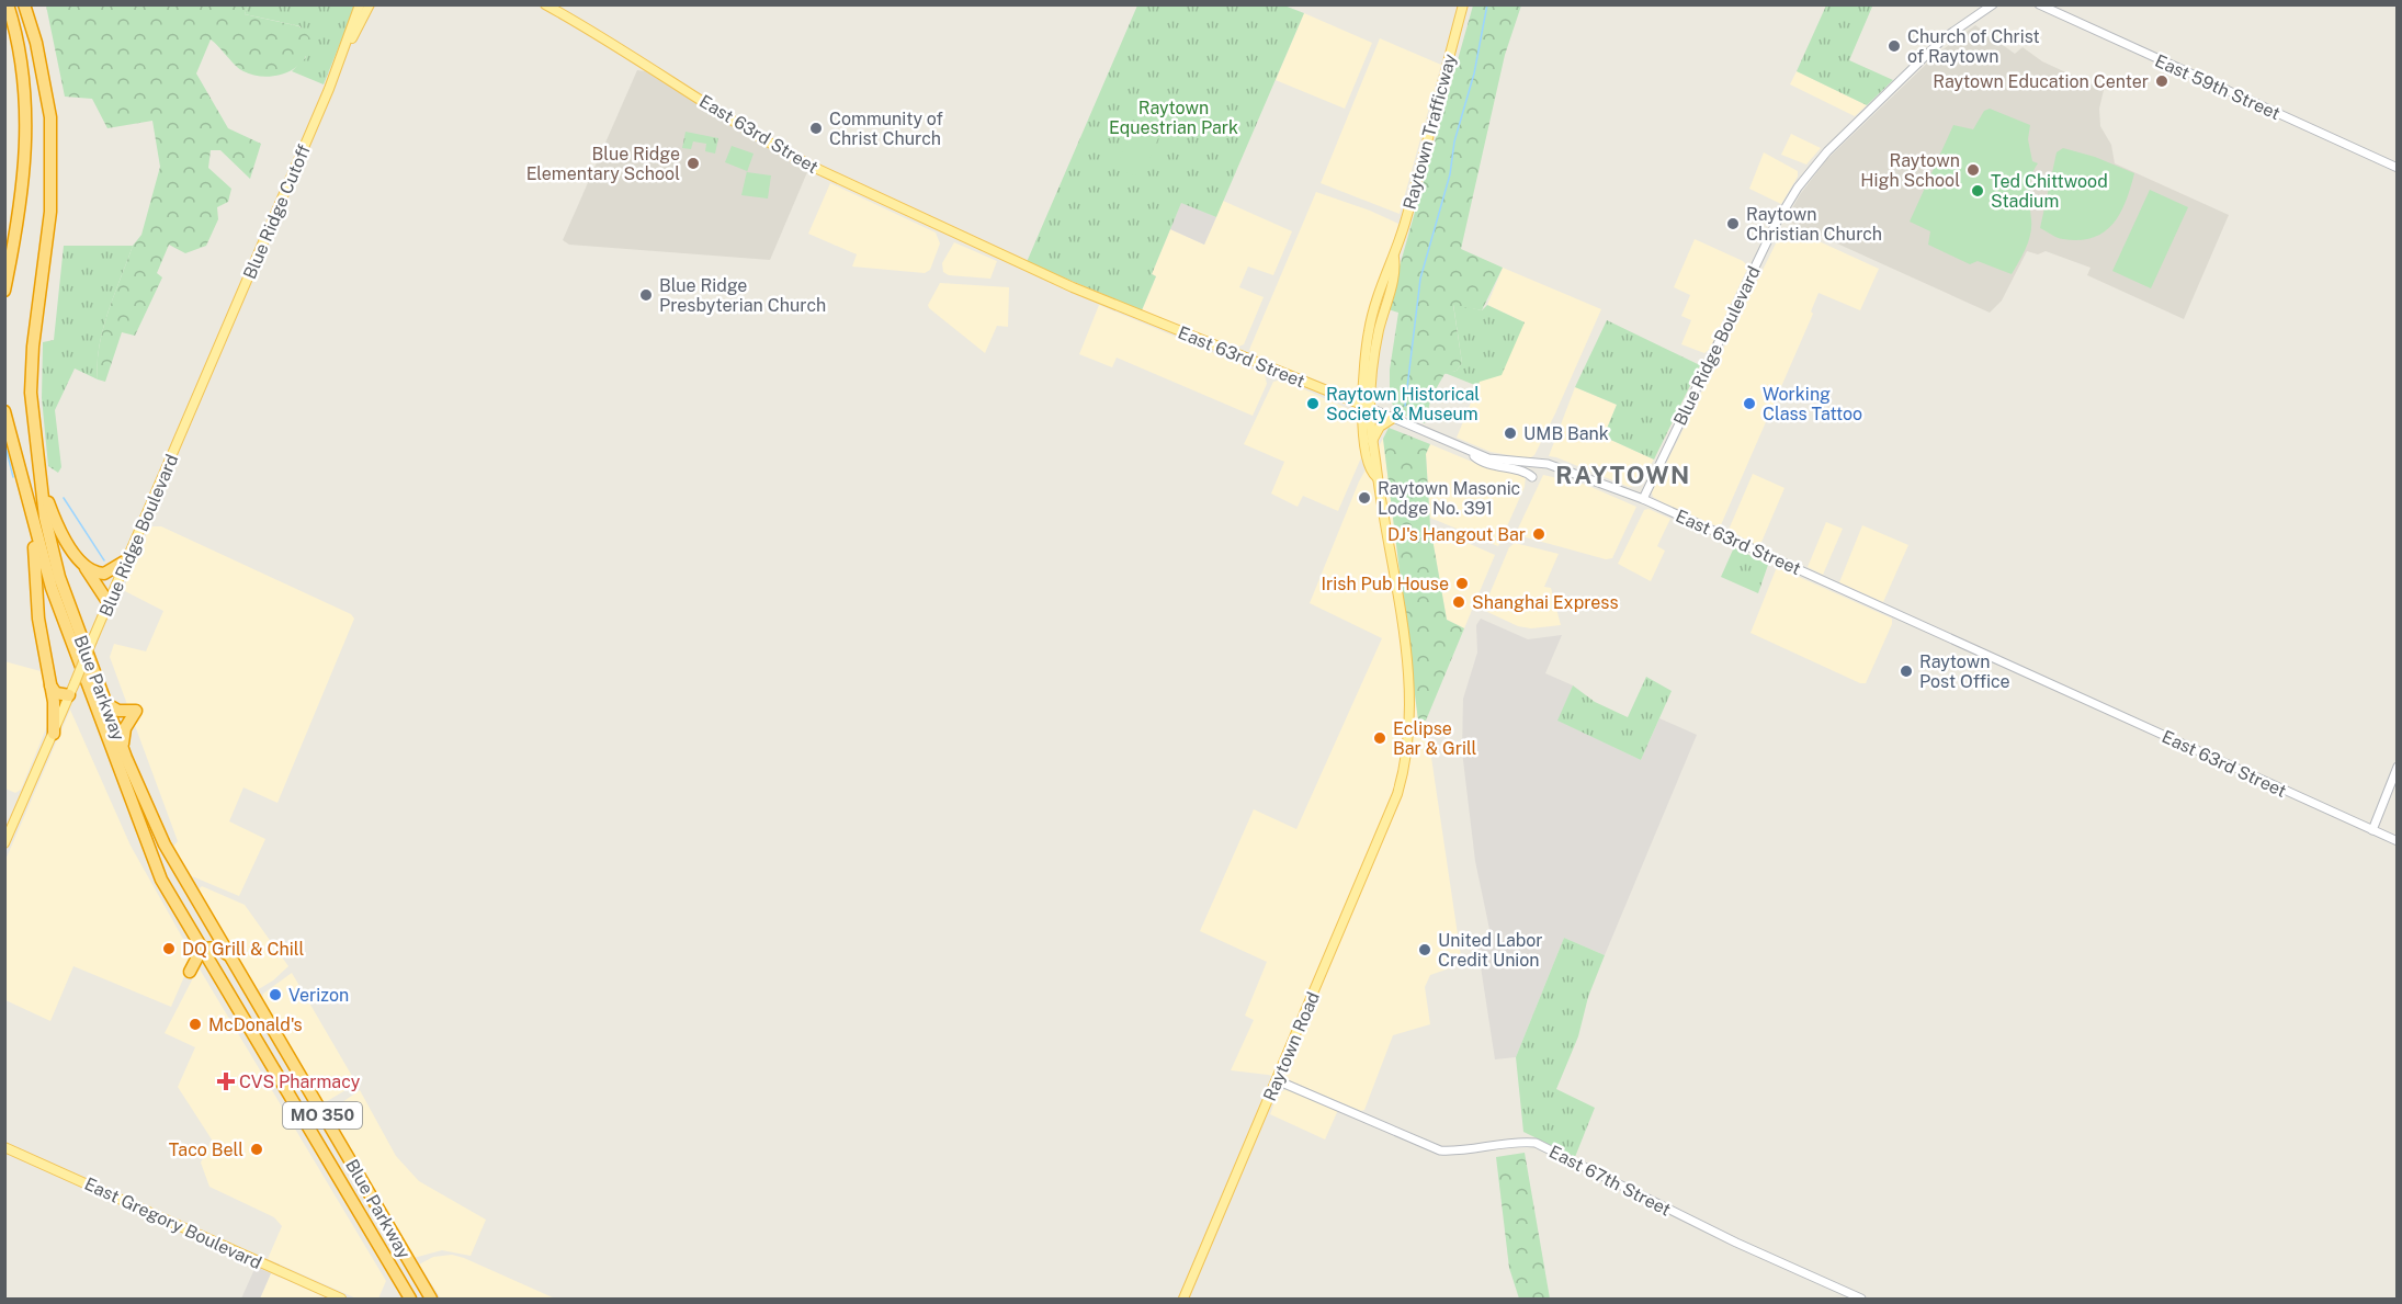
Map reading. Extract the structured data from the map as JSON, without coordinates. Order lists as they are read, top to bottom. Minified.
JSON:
{"streets":{"highway":["Blue Parkway","MO 350"],"main road":["Raytown Trafficway","East 63rd Street","Blue Ridge Cutoff","Blue Ridge Boulevard","Raytown Road","East Gregory Boulevard"],"street":["East 59th Street","East 67th Street"]},"crossings":[["Raytown Trafficway","East 63rd Street"],["Raytown Trafficway","Raytown Road"],["East 63rd Street","Blue Ridge Boulevard"],["Blue Ridge Cutoff","Blue Ridge Boulevard"],["Raytown Road","East 67th Street"]],"districts":["RAYTOWN"],"parks":["Raytown Equestrian Park"],"places":{"other":["Church of Christ of Raytown","Raytown Education Center","Community of Christ Church","Blue Ridge Elementary School","Raytown High School","Ted Chittwood Stadium","Raytown Christian Church","Blue Ridge Presbyterian Church","Raytown Historical Society & Museum","Working Class Tattoo","UMB Bank","Raytown Masonic Lodge No. 391","DJ's Hangout Bar","Irish Pub House","Shanghai Express","Raytown Post Office","Eclipse Bar & Grill","DQ Grill & Chill","United Labor Credit Union","Verizon","McDonald's","Taco Bell"],"health":["CVS Pharmacy"]}}
